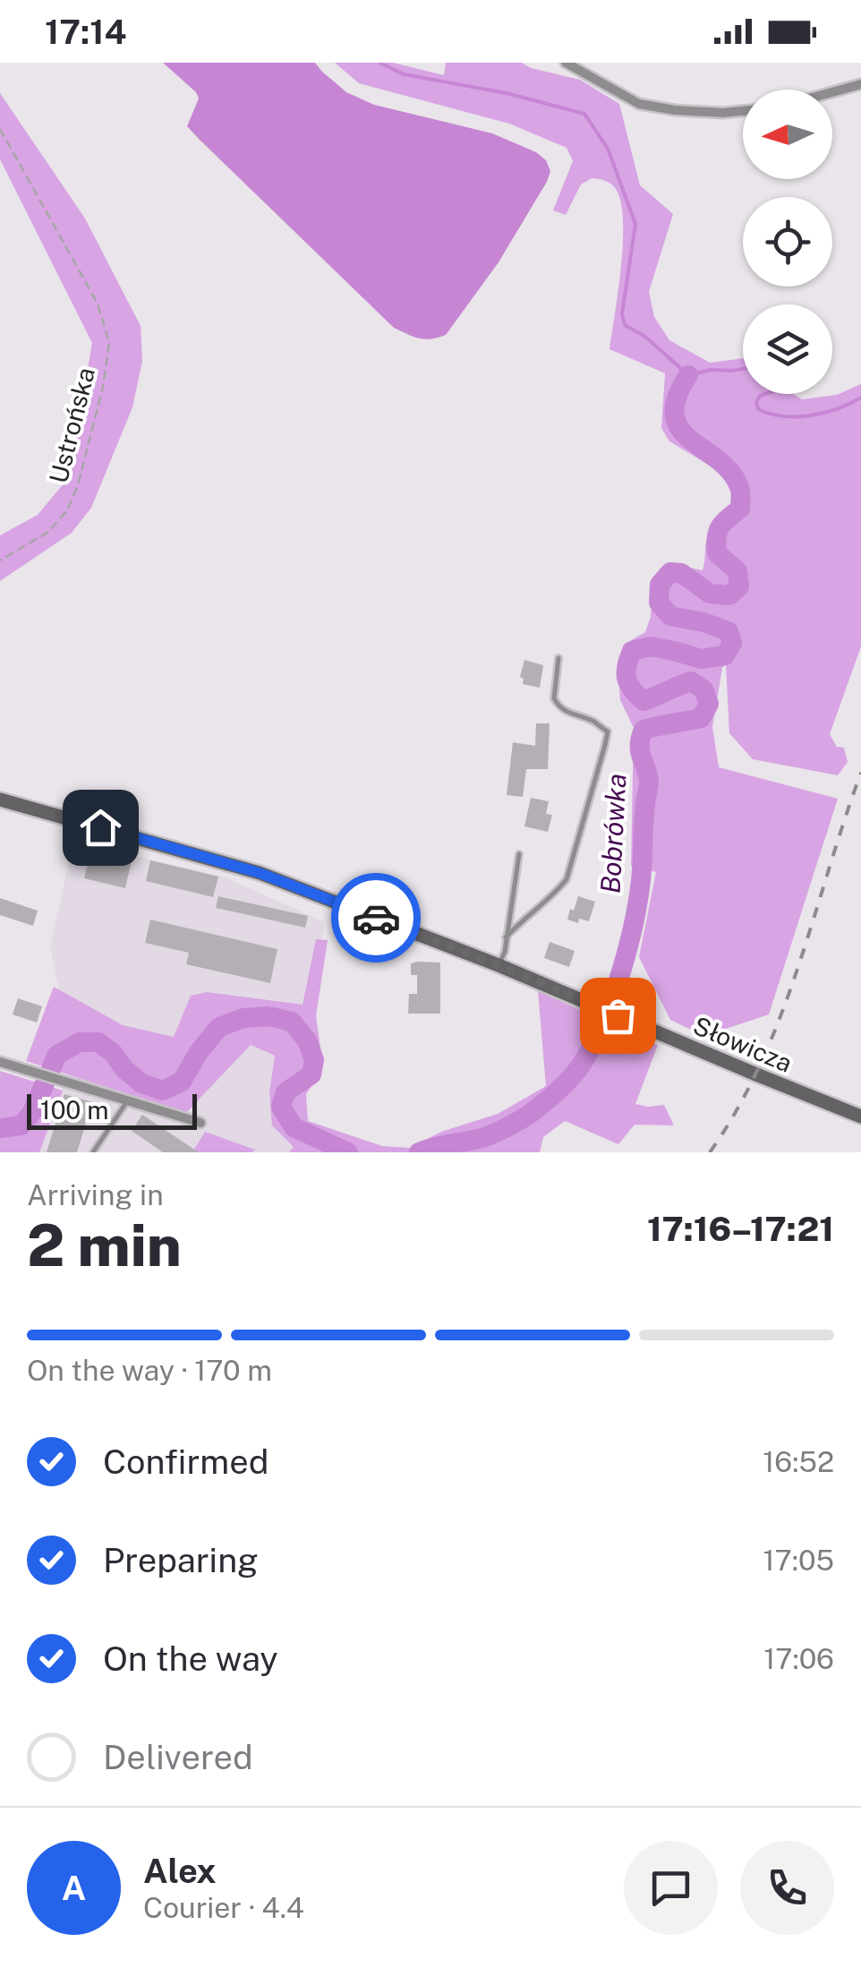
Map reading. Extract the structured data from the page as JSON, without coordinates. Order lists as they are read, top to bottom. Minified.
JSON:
{"streets":{"street":["Słowicza"],"path":["Ustrońska"]},"water":["Bobrówka"],"scale_bar":"100 m","north":"left","page":{"status":"17:14","scale":"100 m","heading":["2 min","Arriving in","17:16–17:21"],"panel":["Alex","Courier · 4.4"],"bar":"On the way · 170 m","list":[["Confirmed","16:52"],["Preparing","17:05"],["On the way","17:06"],"Delivered"],"round":"A"}}
